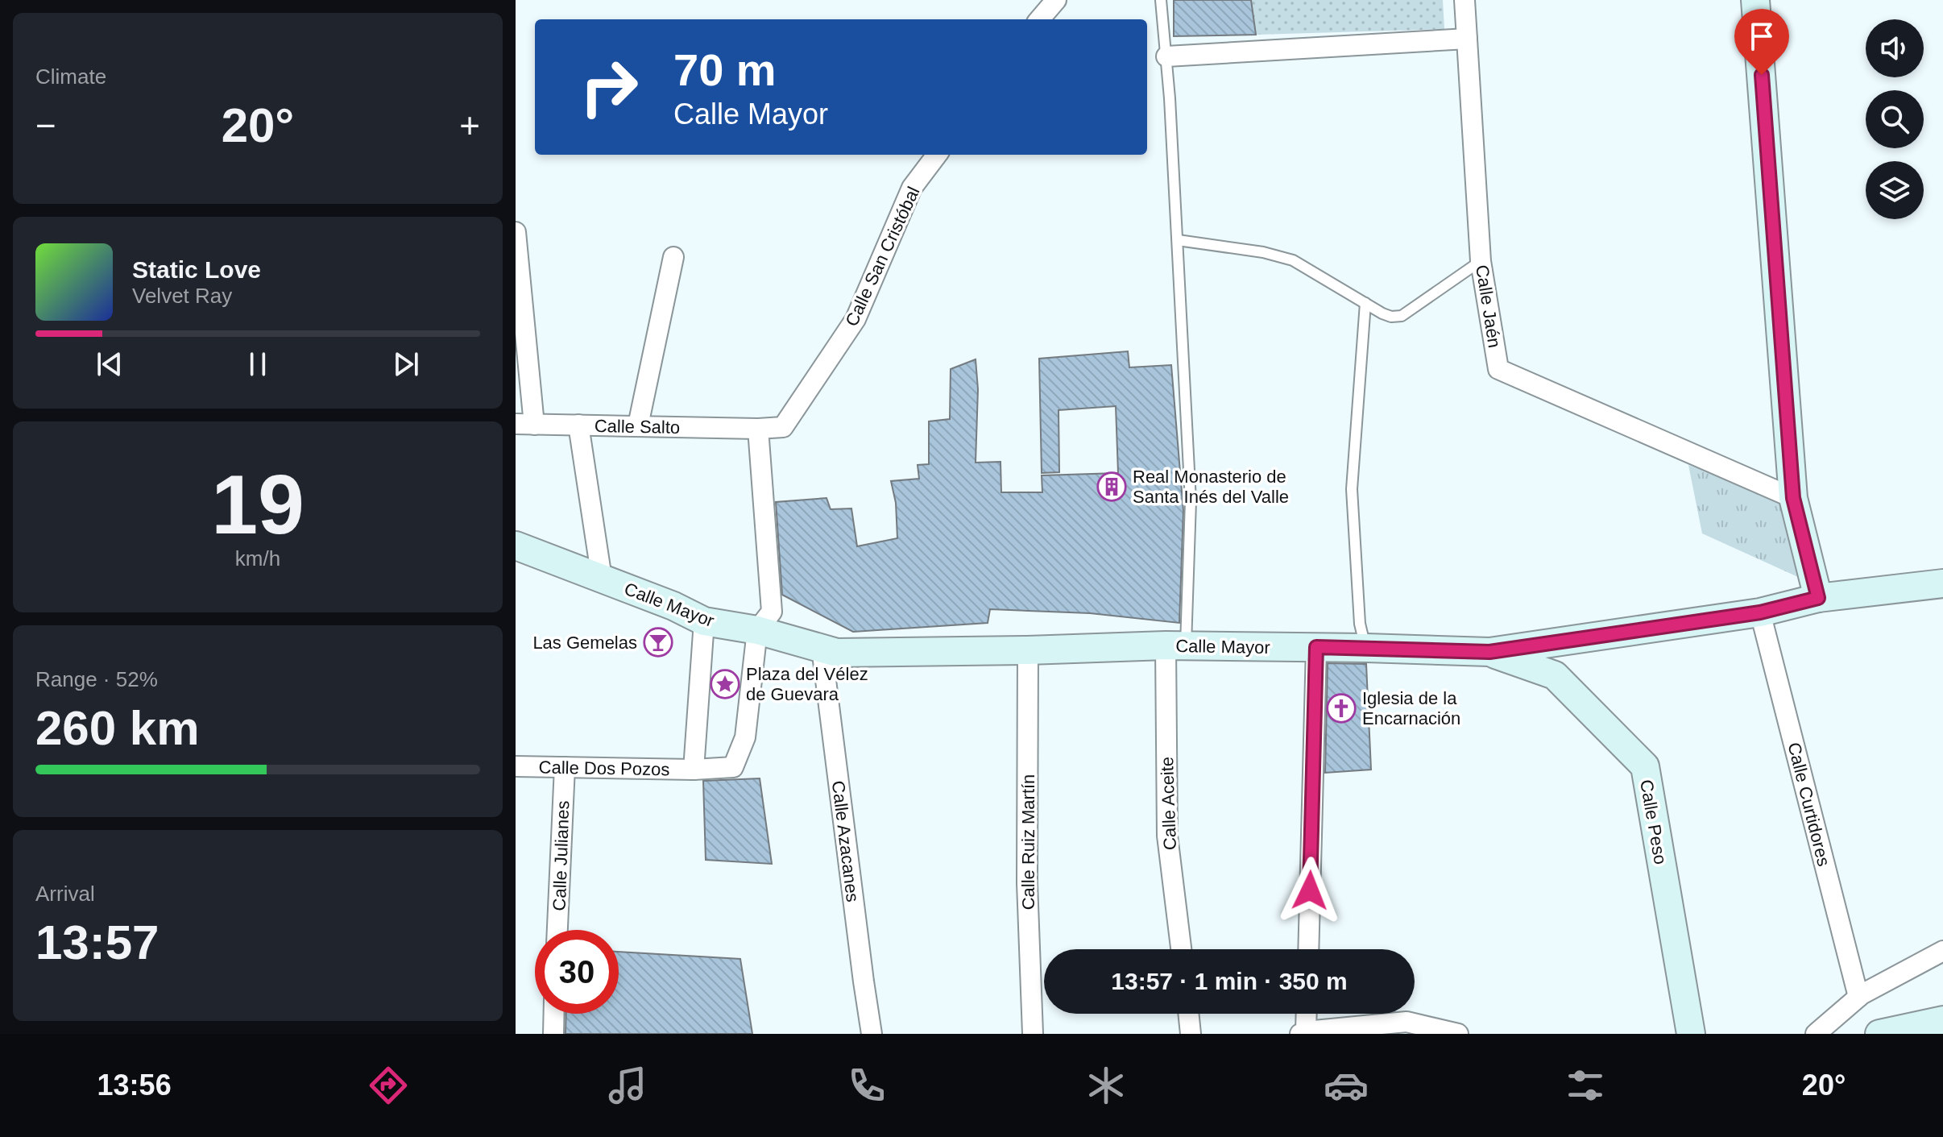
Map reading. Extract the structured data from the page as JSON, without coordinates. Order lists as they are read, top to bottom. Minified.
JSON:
{"streets":{"street":["Calle San Cristóbal","Calle Jaén","Calle Salto","Calle Mayor","Calle Dos Pozos","Calle Aceite","Calle Curtidores","Calle Peso","Calle Azacanes","Calle Ruiz Martín","Calle Julianes"]},"crossings":[["Calle San Cristóbal","Calle Salto"],["Calle Mayor","Calle Dos Pozos"],["Calle Mayor","Calle Aceite"],["Calle Mayor","Calle Curtidores"],["Calle Mayor","Calle Peso"],["Calle Mayor","Calle Azacanes"],["Calle Mayor","Calle Ruiz Martín"],["Calle Dos Pozos","Calle Julianes"]],"places":{"building":["Real Monasterio de Santa Inés del Valle"],"bar":["Las Gemelas"],"place":["Plaza del Vélez de Guevara"],"church":["Iglesia de la Encarnación"]},"page":{"tile":["Climate",["19","km/h"],["Range · 52%","260 km"],["Arrival","13:57"]],"turn":["70 m","Calle Mayor"],"heat":["−","20°","+"],"song":["Static Love","Velvet Ray"],"limit":"30","trip":"13:57 · 1 min · 350 m","tabs":["13:56","20°"]}}
